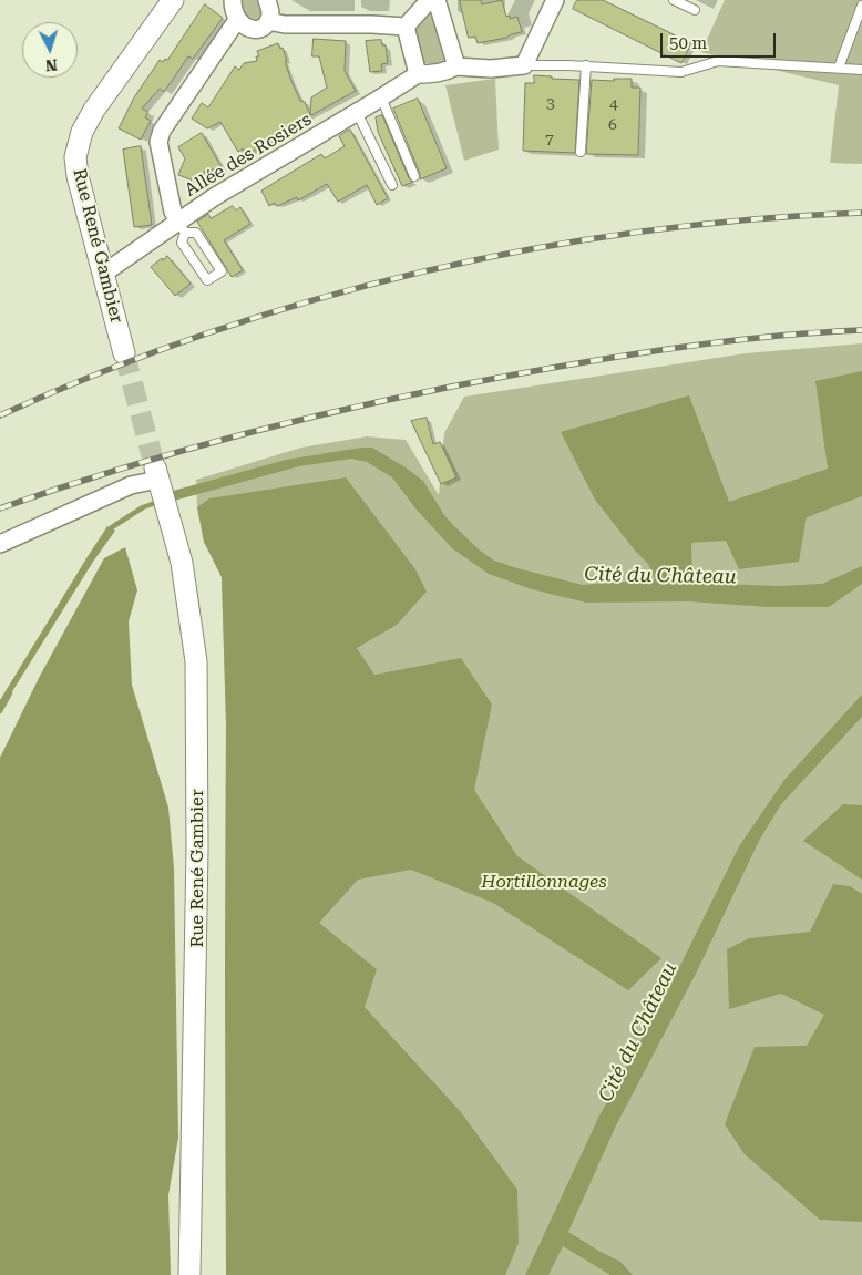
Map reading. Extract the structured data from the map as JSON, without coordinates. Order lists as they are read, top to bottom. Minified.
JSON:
{"streets":{"street":["Allée des Rosiers","Rue René Gambier"]},"crossings":[["Allée des Rosiers","Rue René Gambier"]],"water":["Cité du Château"],"parks":["Hortillonnages"],"house_numbers":["3","4","6","7"],"scale_bar":"50 m","north":"bottom"}
